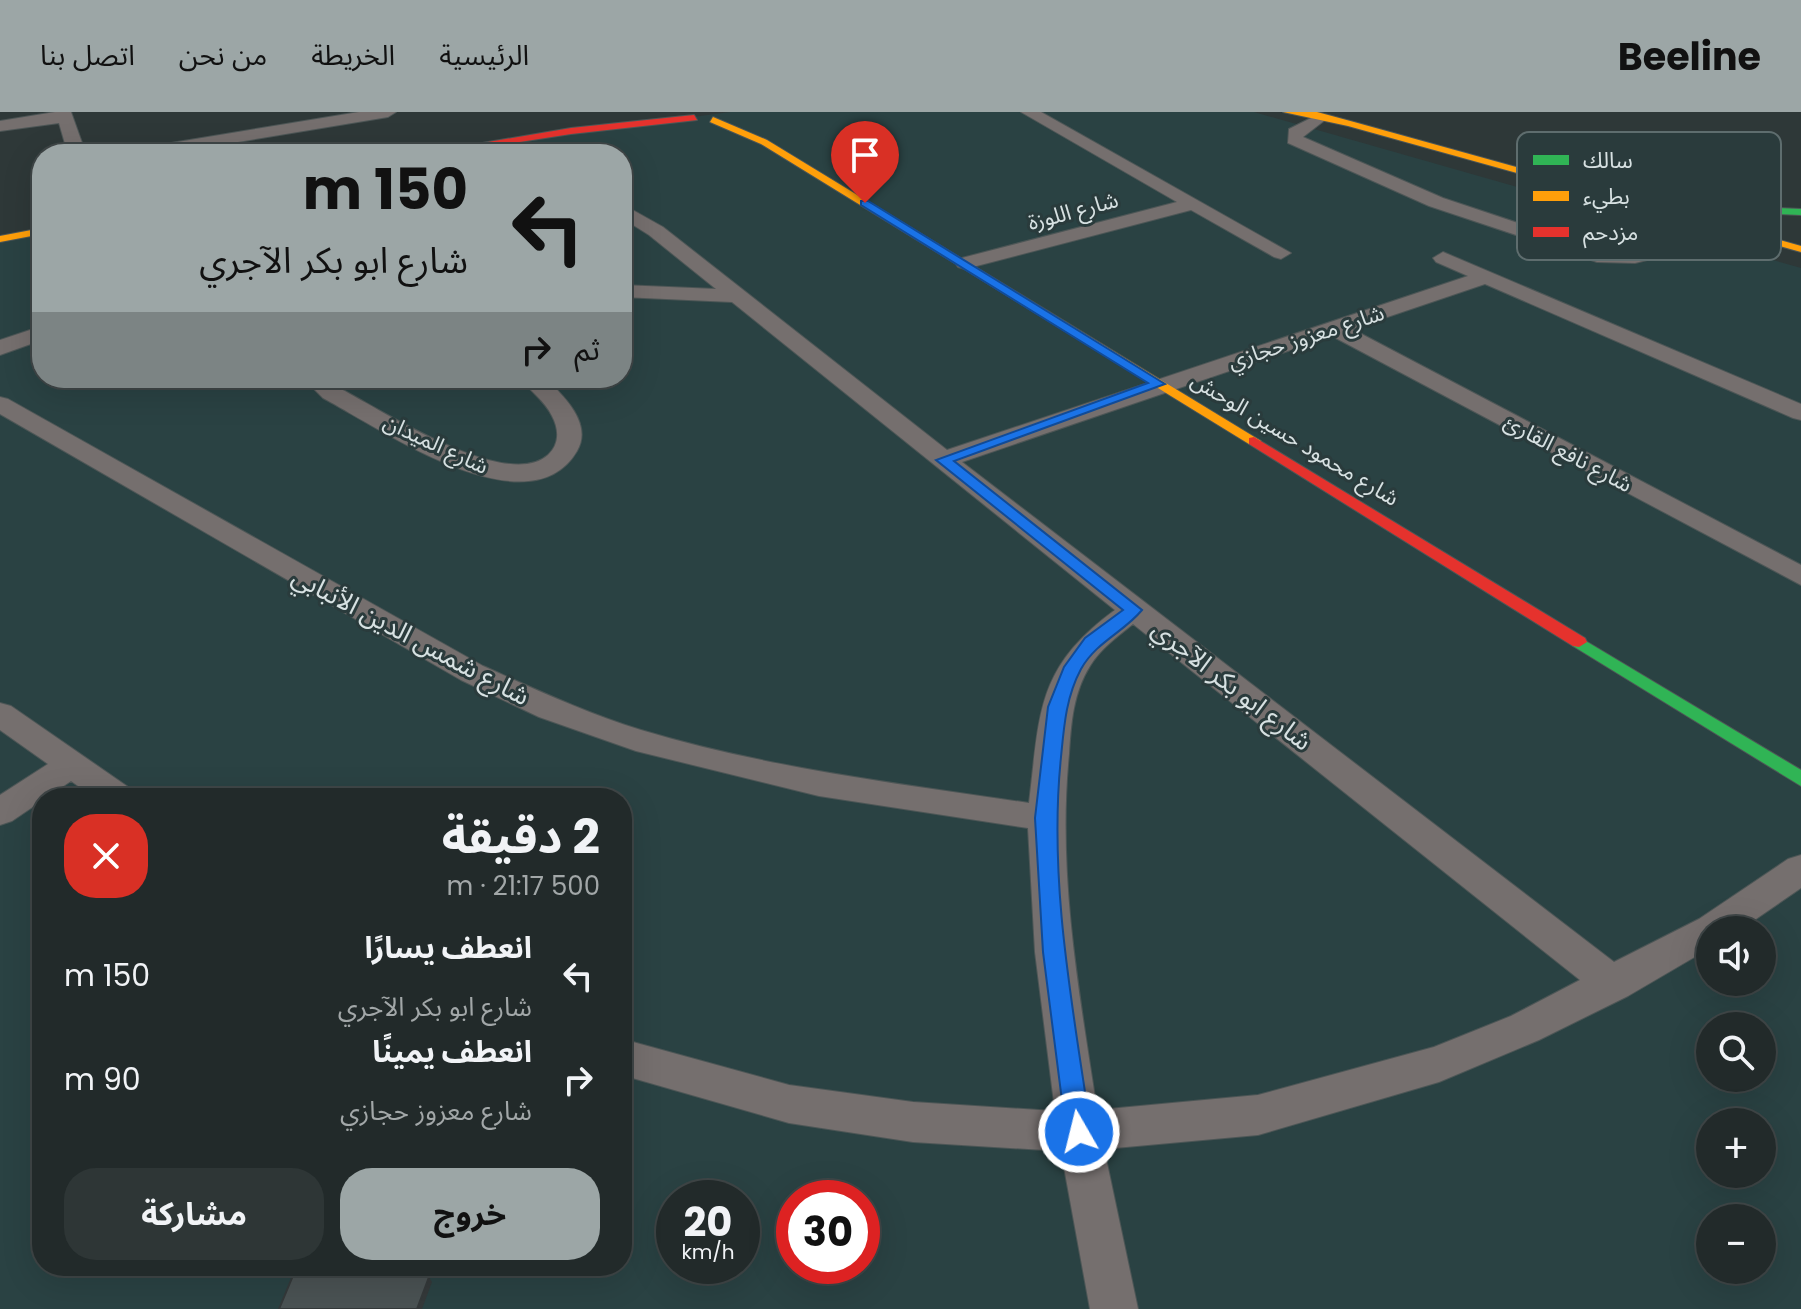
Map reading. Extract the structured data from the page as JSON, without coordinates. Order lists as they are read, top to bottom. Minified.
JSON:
{"streets":{"main road":["شارع محمود حسين الوحش"],"street":["شارع اللوزة","شارع معزوز حجازي","شارع الميدان","شارع نافع القارئ","شارع شمس الدين الأنبابي","شارع ابو بكر الآجري"]},"crossings":[["شارع اللوزة","شارع محمود حسين الوحش"],["شارع معزوز حجازي","شارع محمود حسين الوحش"],["شارع معزوز حجازي","شارع نافع القارئ"],["شارع معزوز حجازي","شارع ابو بكر الآجري"]],"legend":["سالك","بطيء","مزدحم"],"page":{"header":"Beeline","nav":["الرئيسية","الخريطة","من نحن","اتصل بنا"],"turn":["150 m","شارع ابو بكر الآجري"],"then":"ثم","heading":["2 دقيقة","500 m · 21:17"],"map_buttons":["+","−"],"list":[{"name":"انعطف يسارًا","note":"شارع ابو بكر الآجري","value":"150 m"},{"name":"انعطف يمينًا","note":"شارع معزوز حجازي","value":"90 m"}],"buttons":["خروج","مشاركة"],"speed":"20 km/h","limit":"30"}}
